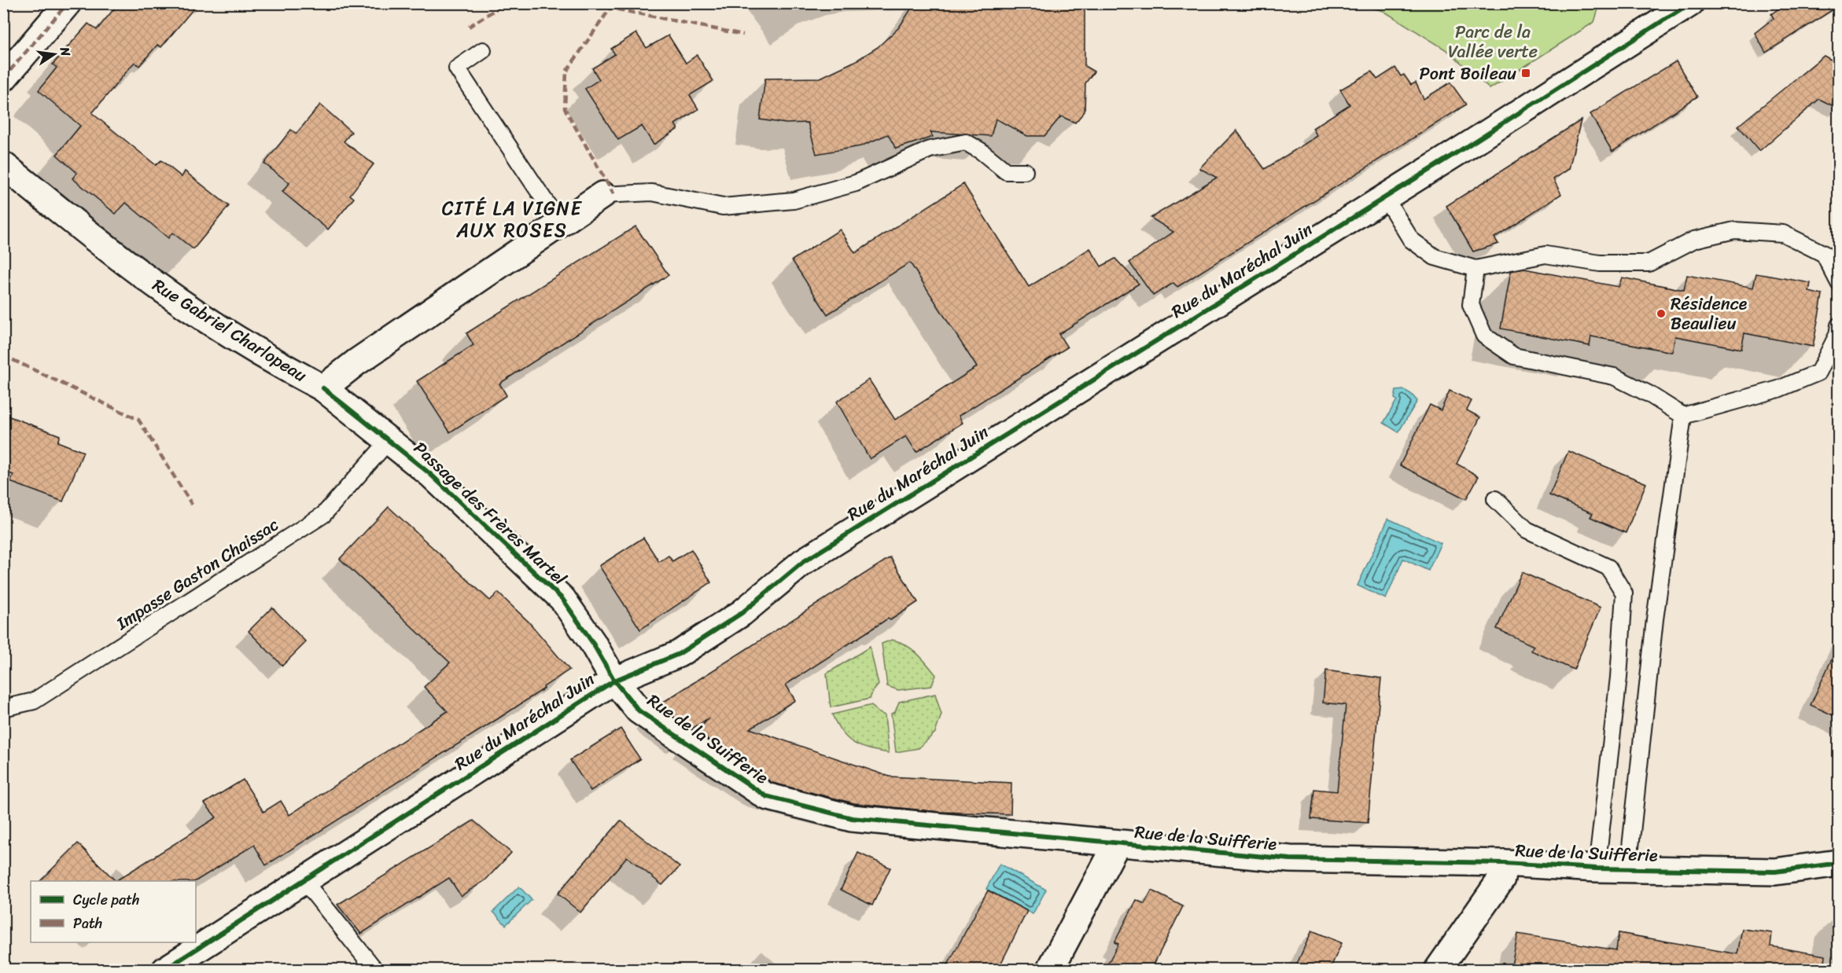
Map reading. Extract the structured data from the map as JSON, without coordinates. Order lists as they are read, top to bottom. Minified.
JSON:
{"streets":{"street":["Rue du Maréchal Juin","Rue Gabriel Charlopeau","Passage des Frères Martel","Rue de la Suifferie"],"lane":["Impasse Gaston Chaissac"]},"crossings":[["Rue du Maréchal Juin","Passage des Frères Martel"],["Rue du Maréchal Juin","Rue de la Suifferie"],["Rue Gabriel Charlopeau","Passage des Frères Martel"],["Passage des Frères Martel","Impasse Gaston Chaissac"],["Passage des Frères Martel","Rue de la Suifferie"]],"districts":["CITÉ LA VIGNE AUX ROSES"],"parks":["Parc de la Vallée verte"],"places":{"transit":["Pont Boileau"],"other":["Résidence Beaulieu"]},"legend":["Cycle path","Path"],"north":"right"}
